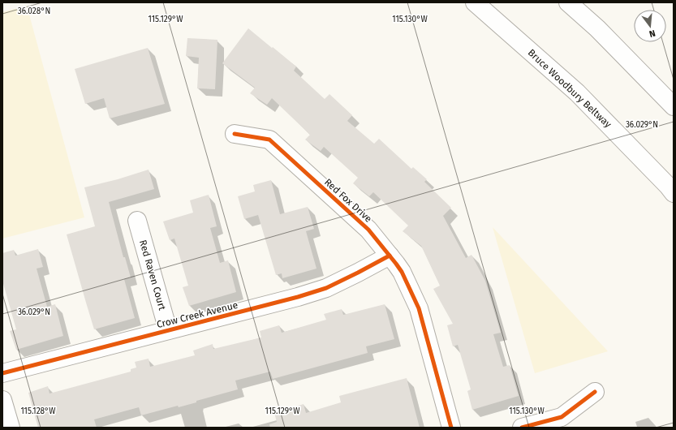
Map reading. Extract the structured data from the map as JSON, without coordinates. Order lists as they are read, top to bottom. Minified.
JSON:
{"streets":{"main road":["Bruce Woodbury Beltway","Red Fox Drive","Red Raven Court","Crow Creek Avenue"]},"crossings":[["Red Fox Drive","Crow Creek Avenue"],["Red Raven Court","Crow Creek Avenue"]],"north":"bottom","coordinates":["36.028°N","115.129°W","115.130°W","36.029°N","115.128°W"]}
